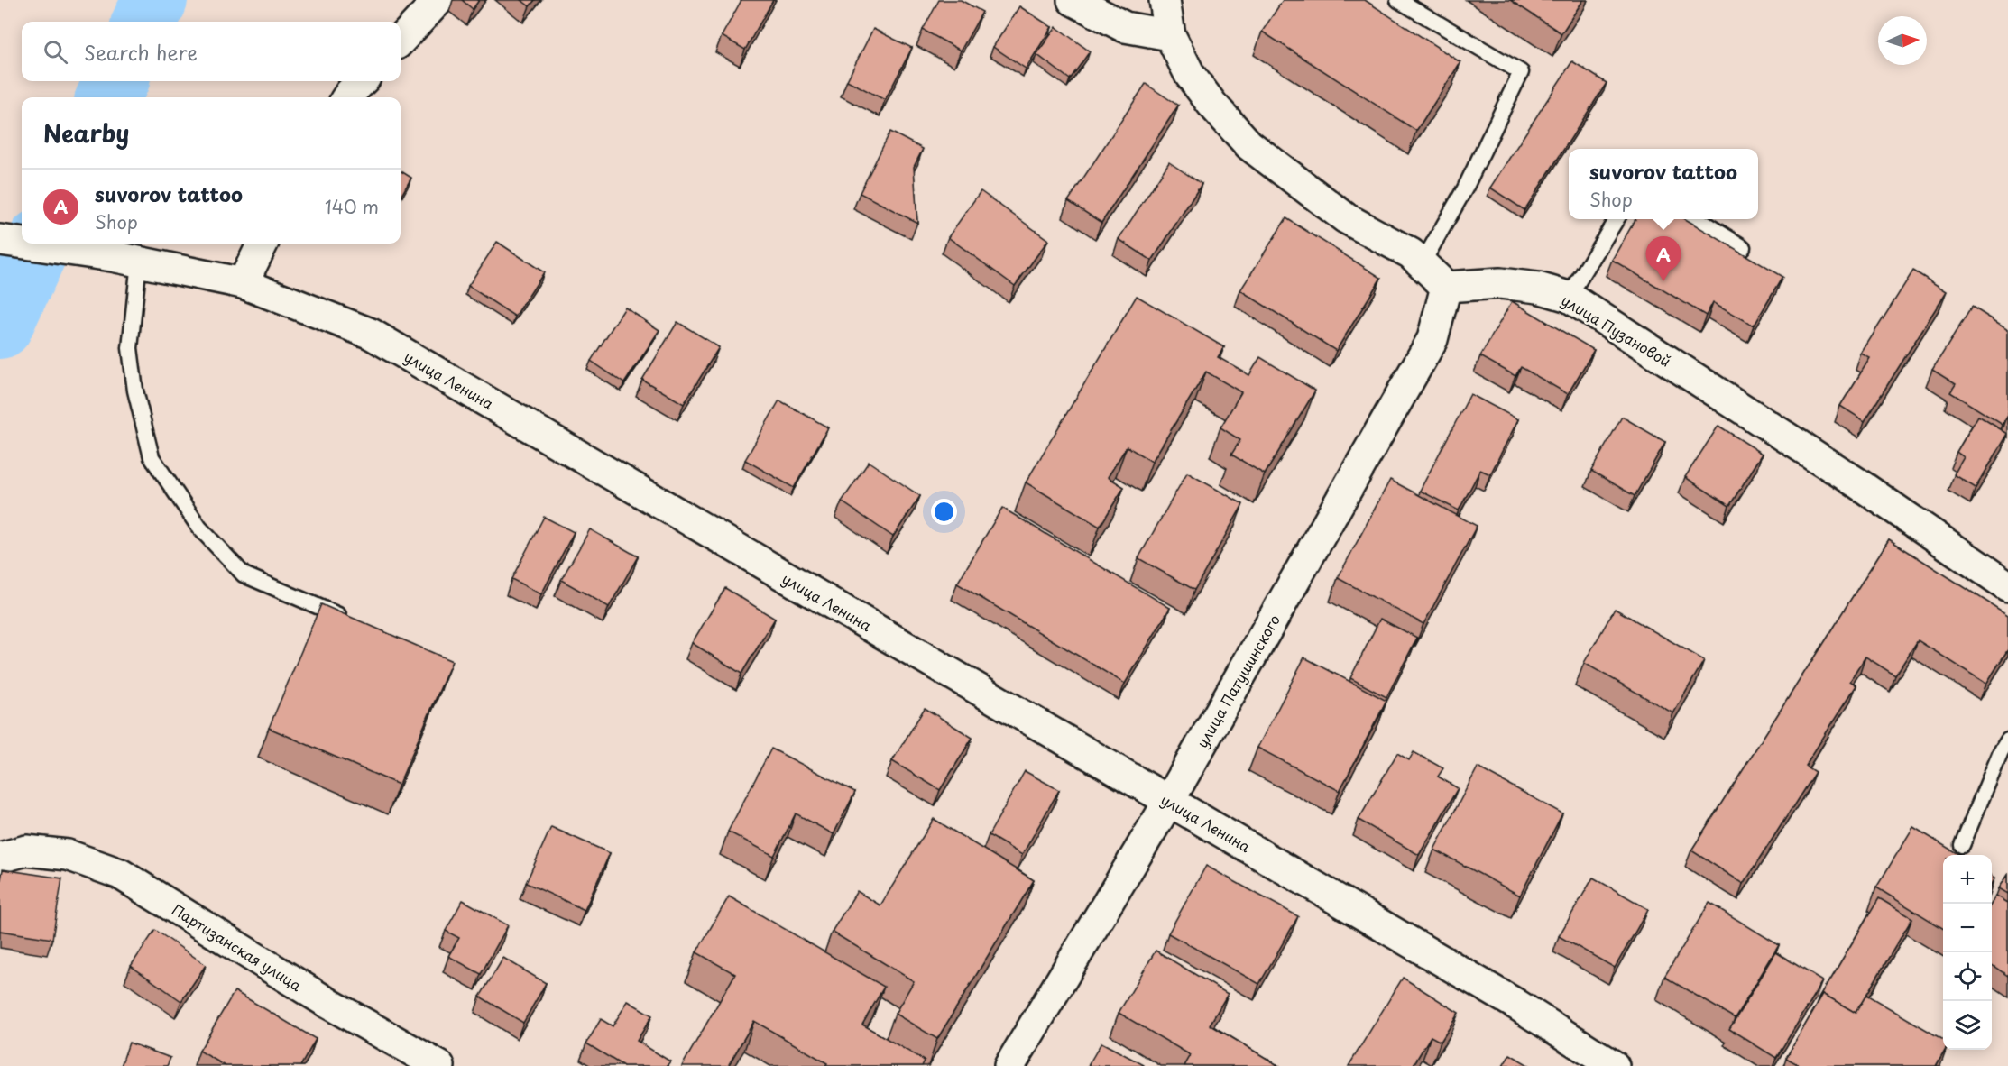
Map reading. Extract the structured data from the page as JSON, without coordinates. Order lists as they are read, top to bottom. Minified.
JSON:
{"streets":{"street":["улица Пузановой","улица Ленина","улица Патушинского","Партизанская улица"]},"crossings":[["улица Пузановой","улица Патушинского"],["улица Ленина","улица Патушинского"]],"north":"right","page":{"search":"Search here","heading":"Nearby","popup":["suvorov tattoo","Shop"],"list":[{"mark":"A","name":"suvorov tattoo","note":"Shop","value":"140 m"}],"pins":"A","map_buttons":["+","−"]}}
